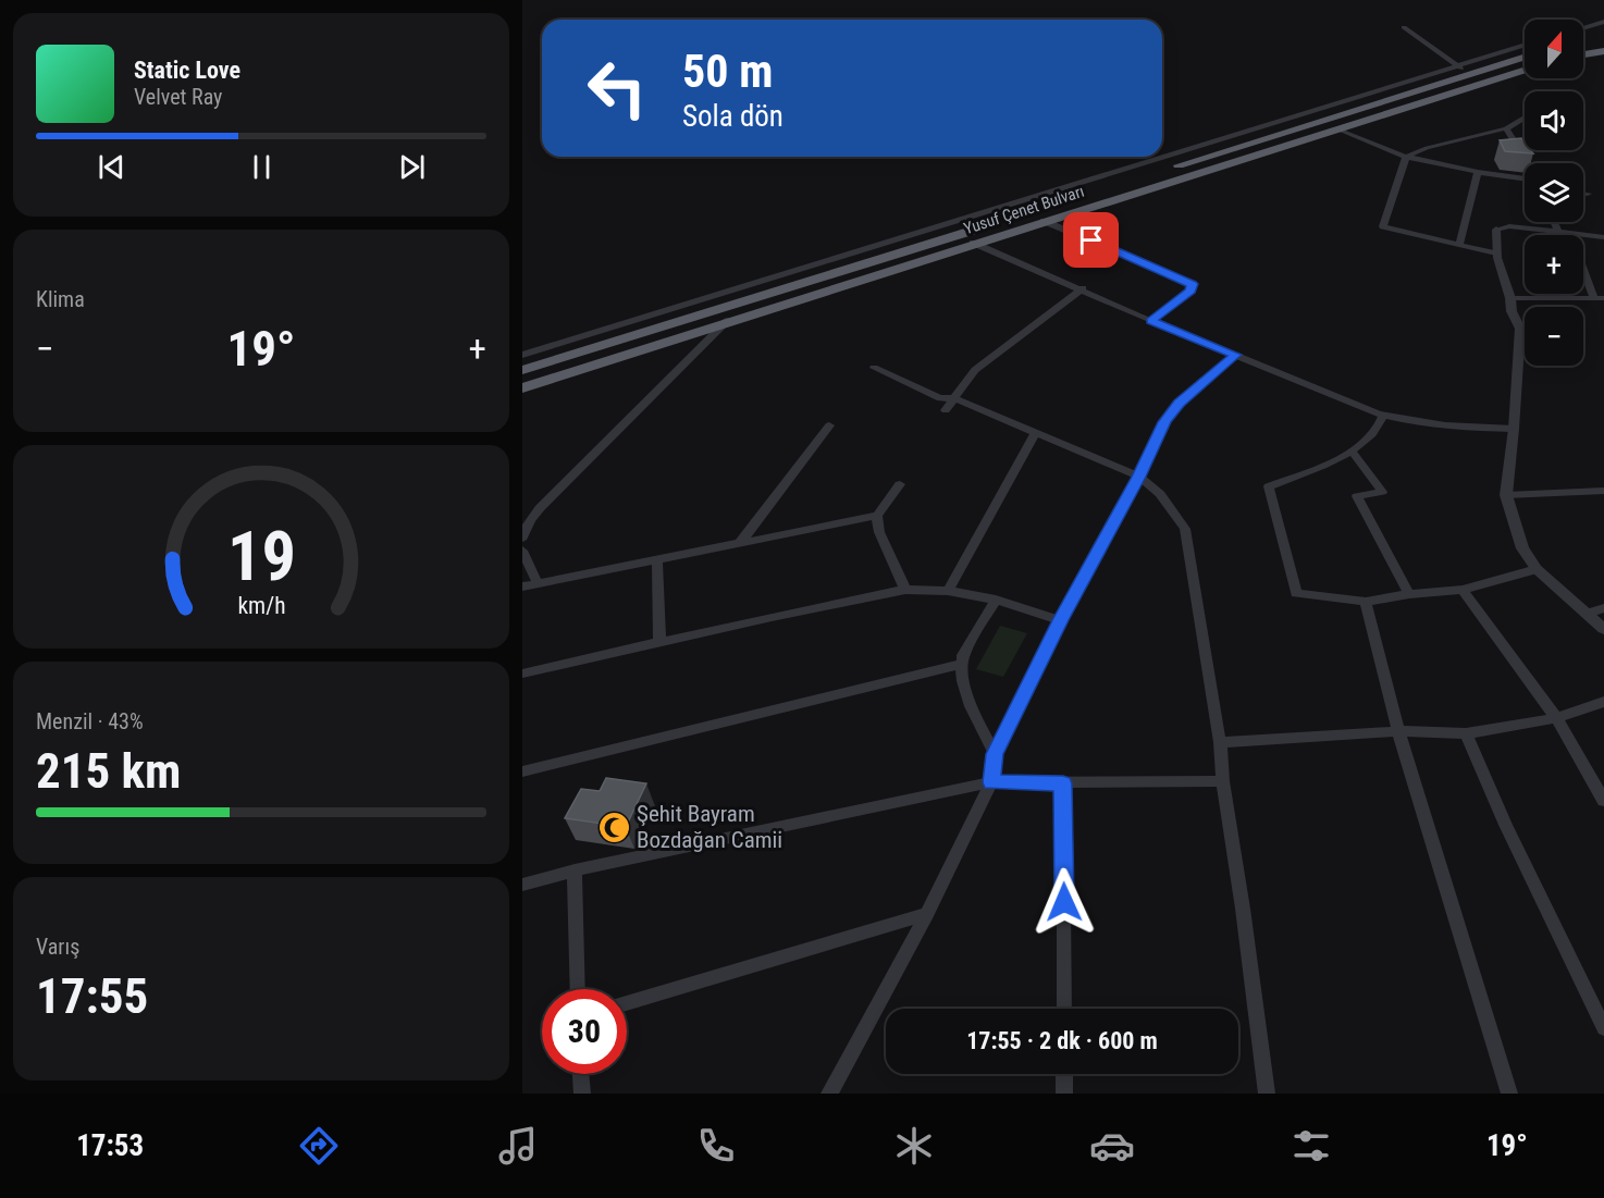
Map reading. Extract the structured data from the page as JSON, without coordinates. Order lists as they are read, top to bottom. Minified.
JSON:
{"streets":{"highway":["Yusuf Çenet Bulvarı"]},"places":{"mosque":["Şehit Bayram Bozdağan Camii"]},"north":"top","page":{"map_buttons":["+","−"],"turn":["50 m","Sola dön"],"song":["Static Love","Velvet Ray"],"tile":["Klima",["Menzil · 43%","215 km"],["Varış","17:55"]],"heat":["−","19°","+"],"limit":"30","trip":"17:55 · 2 dk · 600 m","tabs":["17:53","19°"],"gauge":["19","km/h"]}}
